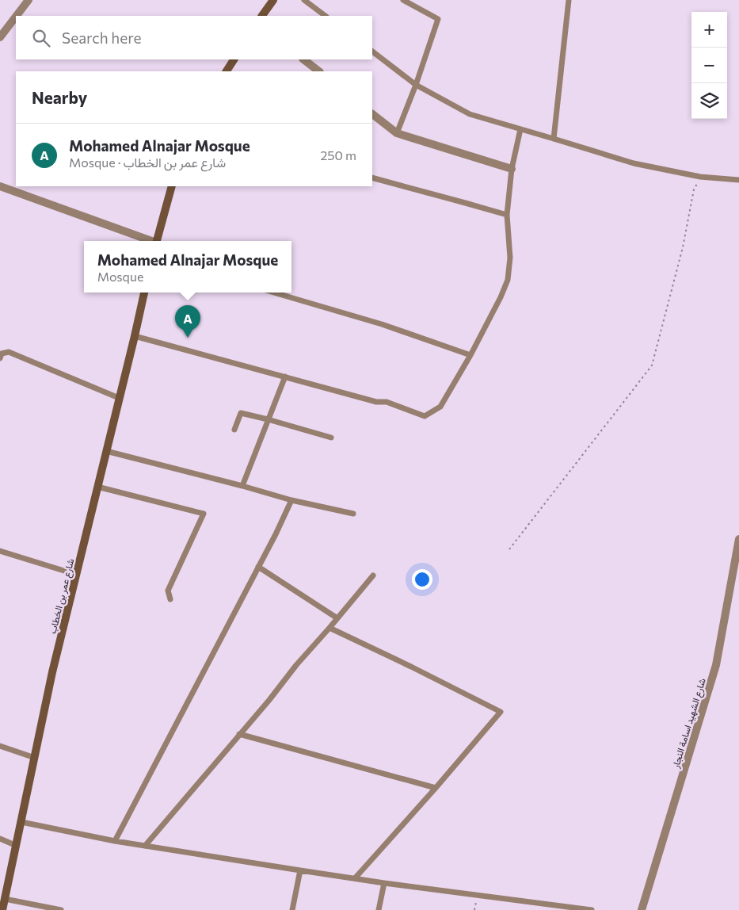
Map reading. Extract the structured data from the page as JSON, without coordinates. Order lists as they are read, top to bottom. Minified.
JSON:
{"streets":{"main road":["شارع عمر بن الخطاب"],"street":["شارع الشهيد اسامة النجار"]},"page":{"map_buttons":["+","−"],"search":"Search here","heading":"Nearby","list":[{"mark":"A","name":"Mohamed Alnajar Mosque","note":"Mosque · شارع عمر بن الخطاب","value":"250 m"}],"popup":["Mohamed Alnajar Mosque","Mosque"],"pins":"A"}}
